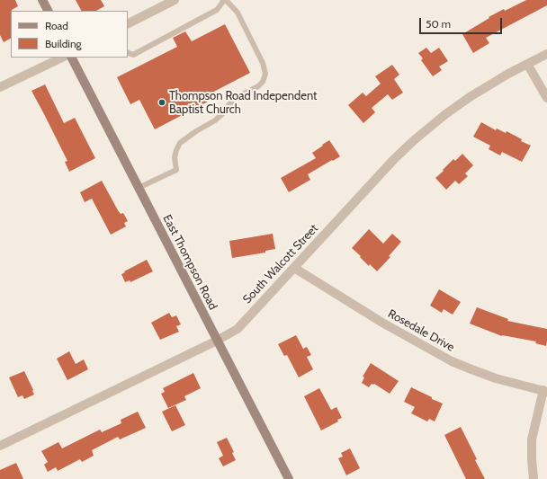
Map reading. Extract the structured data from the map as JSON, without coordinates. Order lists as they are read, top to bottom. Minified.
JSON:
{"streets":{"main road":["East Thompson Road"],"street":["South Walcott Street","Rosedale Drive"]},"crossings":[["East Thompson Road","South Walcott Street"],["South Walcott Street","Rosedale Drive"]],"places":["Thompson Road Independent Baptist Church"],"legend":["Road","Building"],"scale_bar":"50 m"}
